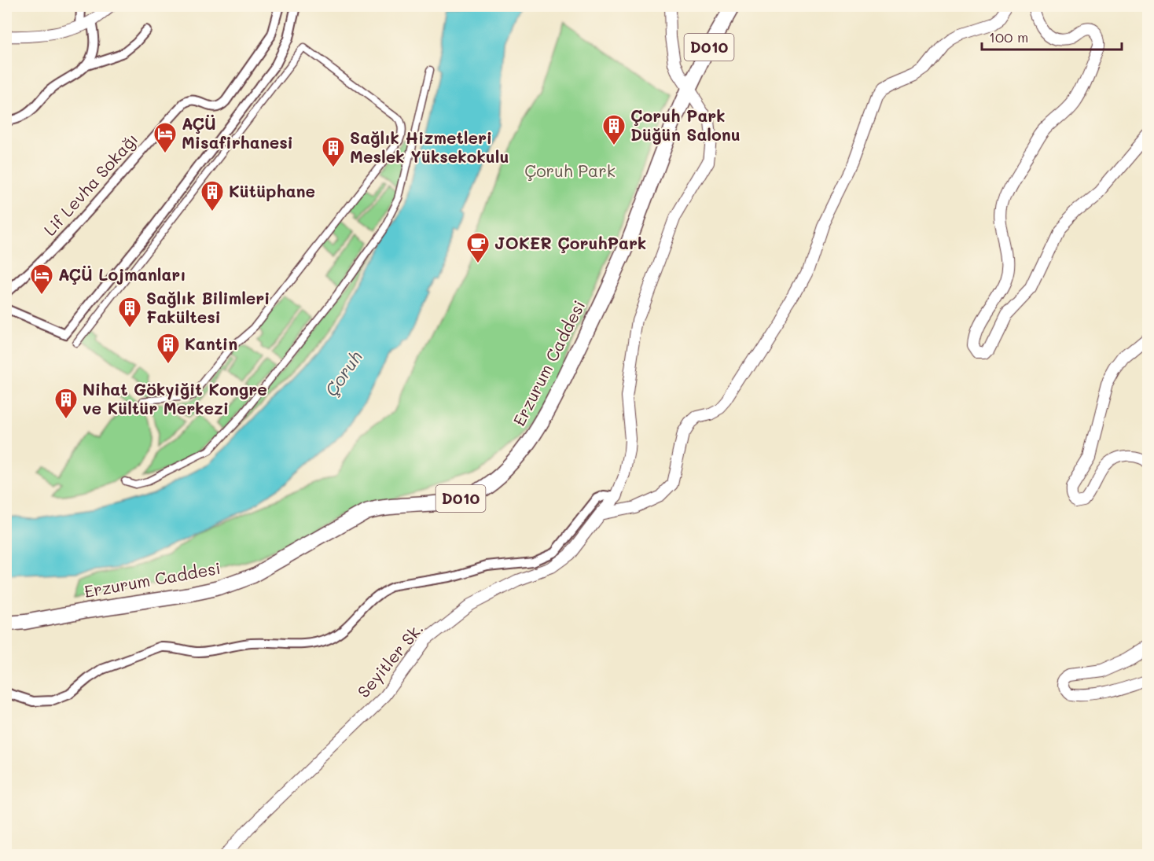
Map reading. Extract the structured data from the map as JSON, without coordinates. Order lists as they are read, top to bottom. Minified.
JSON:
{"streets":{"main road":["D010","Erzurum Caddesi"],"street":["Lif Levha Sokağı","Seyitler Sk."]},"crossings":[["D010","Erzurum Caddesi"]],"water":["Çoruh"],"parks":["Çoruh Park"],"places":{"building":["Çoruh Park Düğün Salonu","Sağlık Hizmetleri Meslek Yüksekokulu","Kütüphane","Sağlık Bilimleri Fakültesi","Kantin","Nihat Gökyiğit Kongre ve Kültür Merkezi"],"hotel":["AÇÜ Misafirhanesi","AÇÜ Lojmanları"],"cafe":["JOKER ÇoruhPark"]},"scale_bar":"100 m"}
